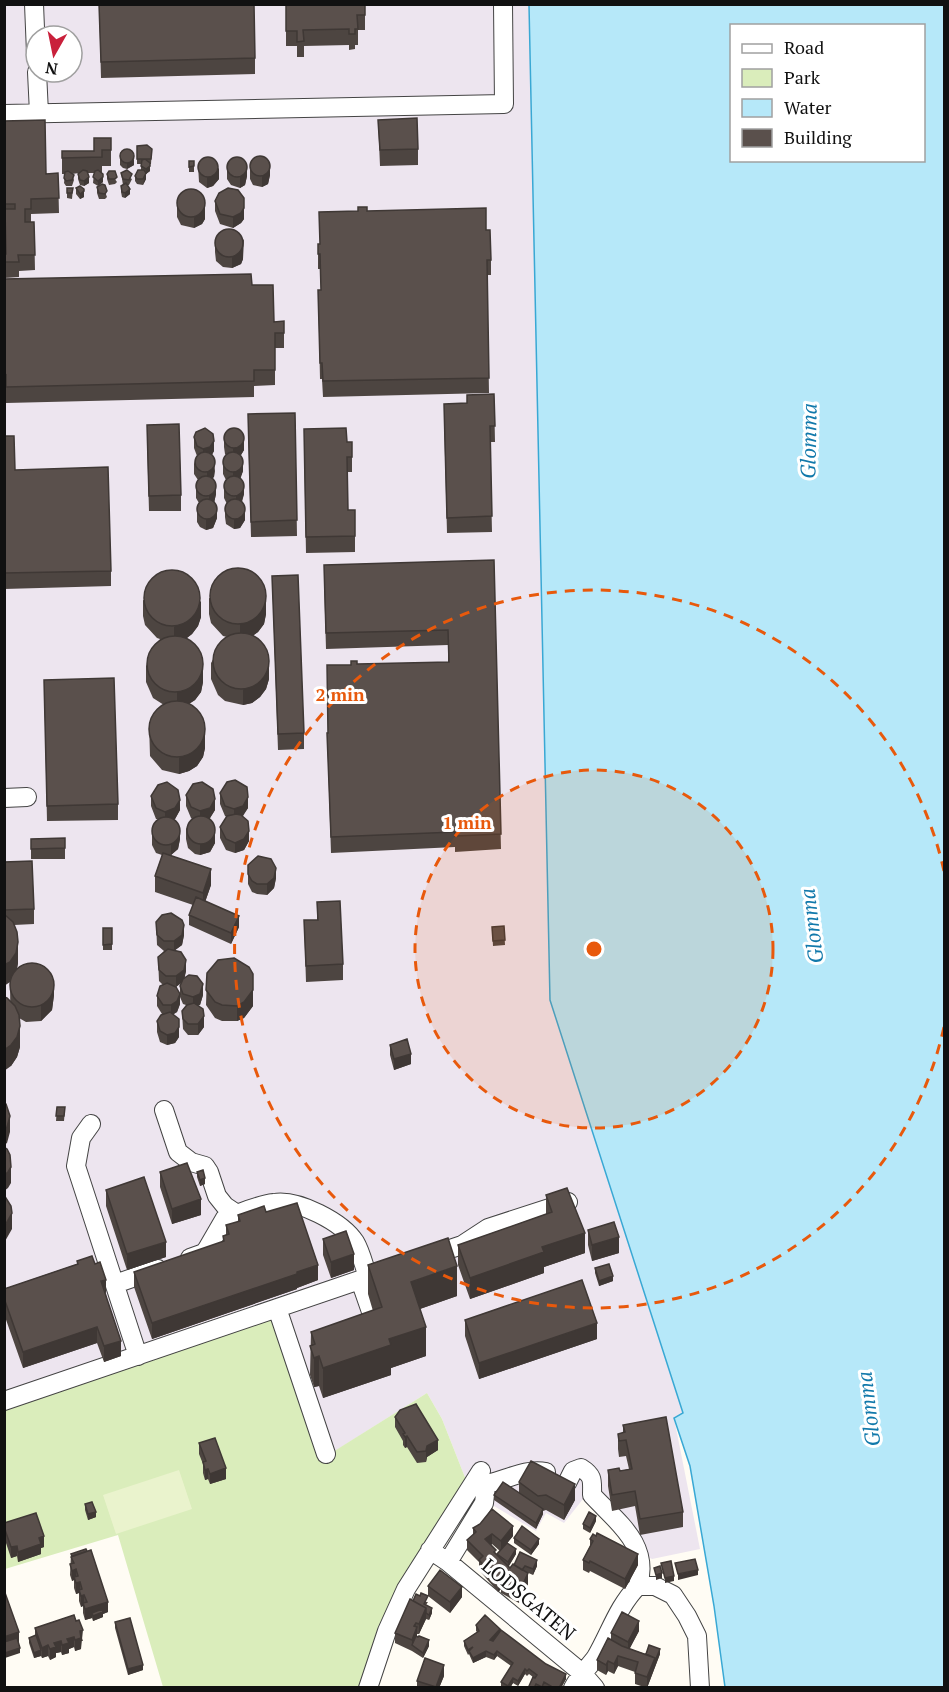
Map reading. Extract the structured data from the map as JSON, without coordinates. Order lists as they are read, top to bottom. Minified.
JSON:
{"streets":{"street":["LODSGATEN"]},"water":["Glomma"],"legend":["Road","Park","Water","Building"],"north":"bottom","rings":["2 min","1 min"]}
